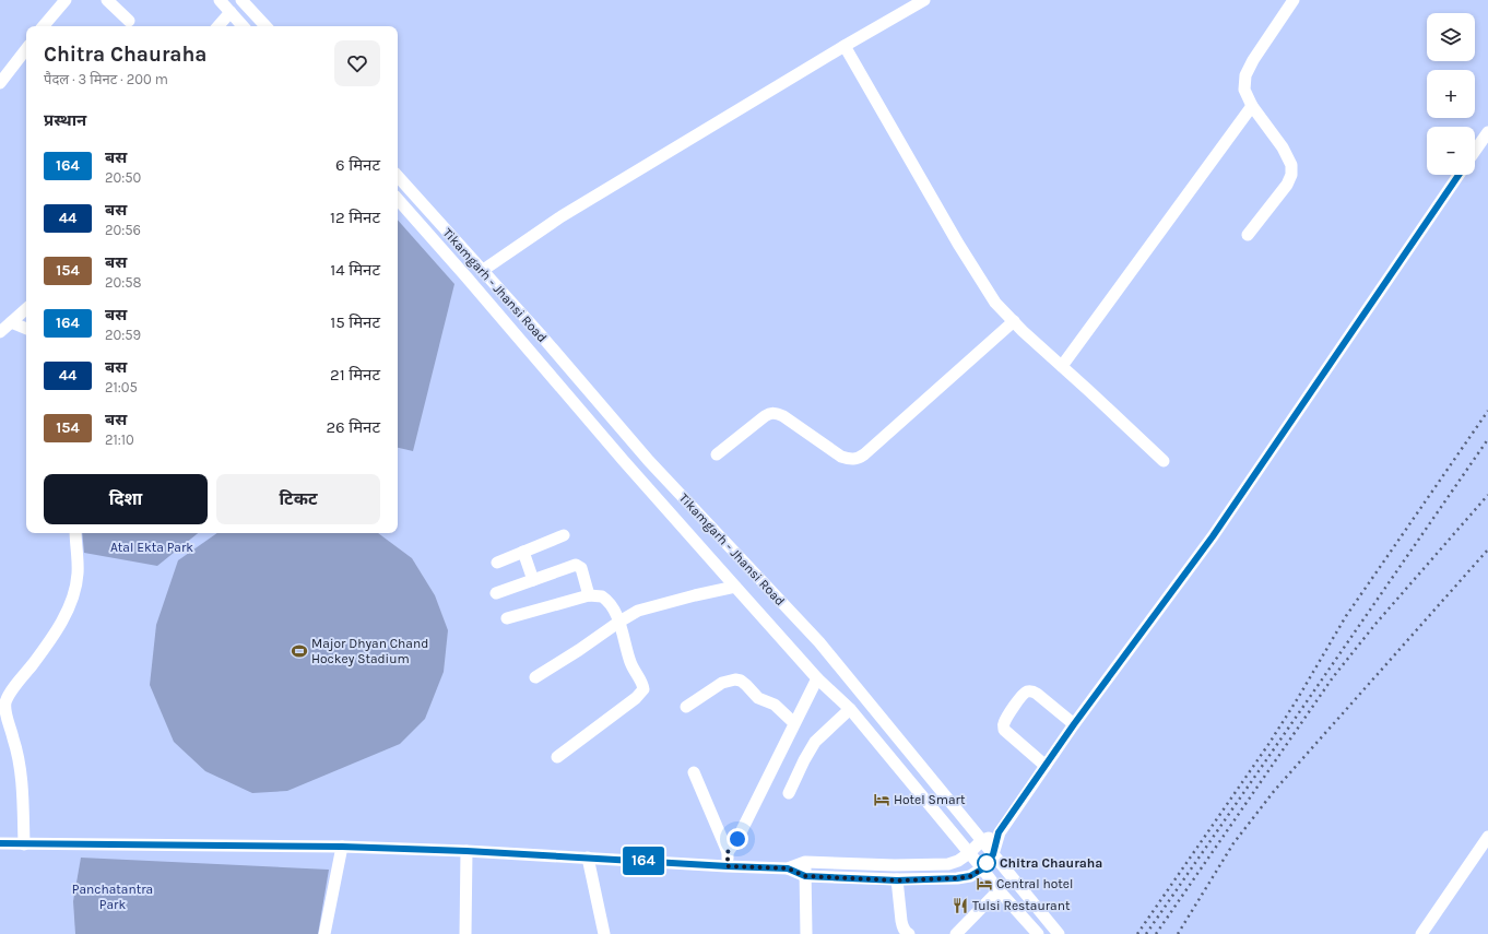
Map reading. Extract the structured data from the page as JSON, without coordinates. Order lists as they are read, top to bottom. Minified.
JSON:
{"streets":{"street":["Tikamgarh - Jhansi Road"]},"parks":["Atal Ekta Park","Panchatantra Park"],"places":{"sports":["Major Dhyan Chand Hockey Stadium"],"hotel":["Hotel Smart","Central hotel"],"other":["Chitra Chauraha"],"restaurant":["Tulsi Restaurant"]},"lines":["bus line 164"],"page":{"on_map":"164","map_buttons":["+","−"],"heading":[["Chitra Chauraha","पैदल · 3 मिनट · 200 m"],"प्रस्थान"],"list":[{"mark":"164","name":"बस","note":"20:50","value":"6 मिनट"},{"mark":"44","name":"बस","note":"20:56","value":"12 मिनट"},{"mark":"154","name":"बस","note":"20:58","value":"14 मिनट"},{"mark":"164","name":"बस","note":"20:59","value":"15 मिनट"},{"mark":"44","name":"बस","note":"21:05","value":"21 मिनट"},{"mark":"154","name":"बस","note":"21:10","value":"26 मिनट"}],"buttons":["दिशा","टिकट"]}}
